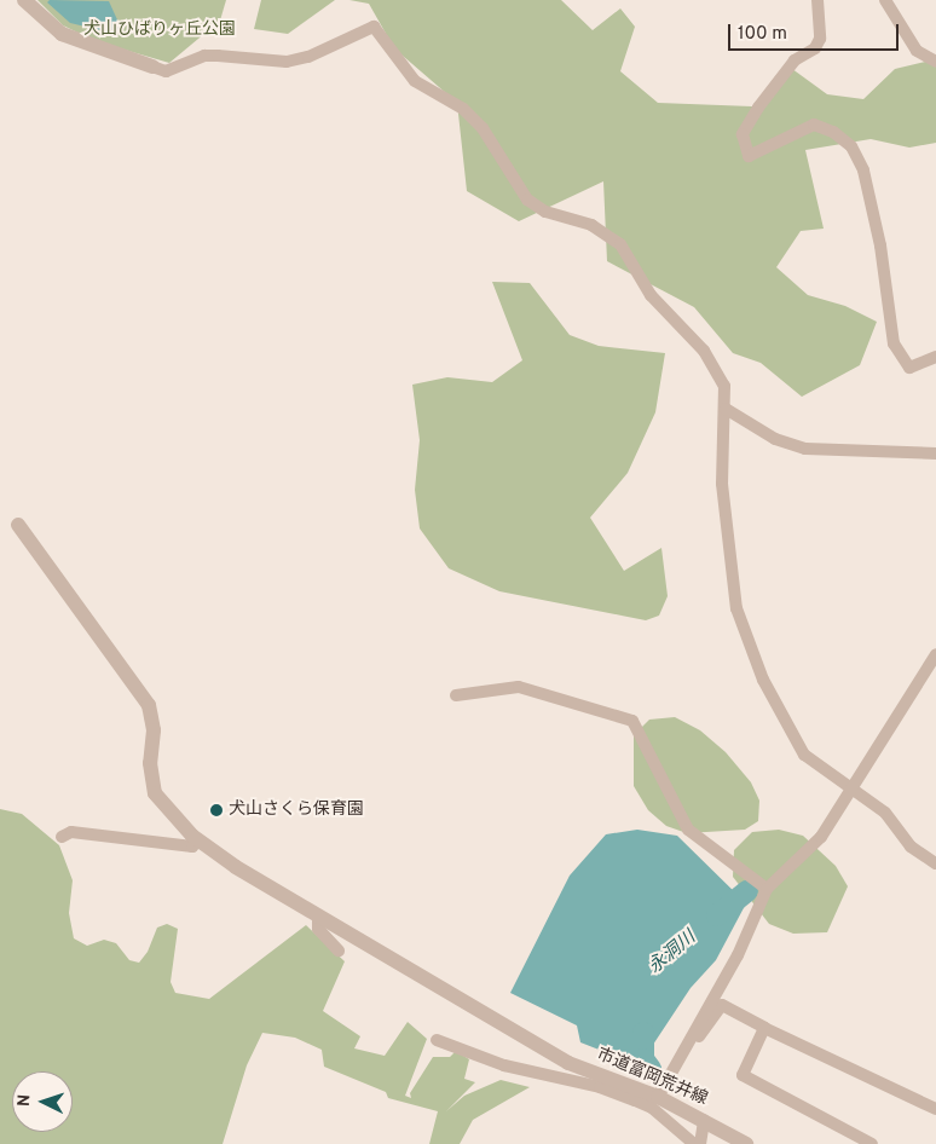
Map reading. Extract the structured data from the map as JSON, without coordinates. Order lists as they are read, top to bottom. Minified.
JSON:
{"streets":{"street":["市道富岡荒井線"]},"water":["永洞川"],"parks":["犬山ひばりヶ丘公園"],"places":["犬山さくら保育園"],"scale_bar":"100 m","north":"left"}
